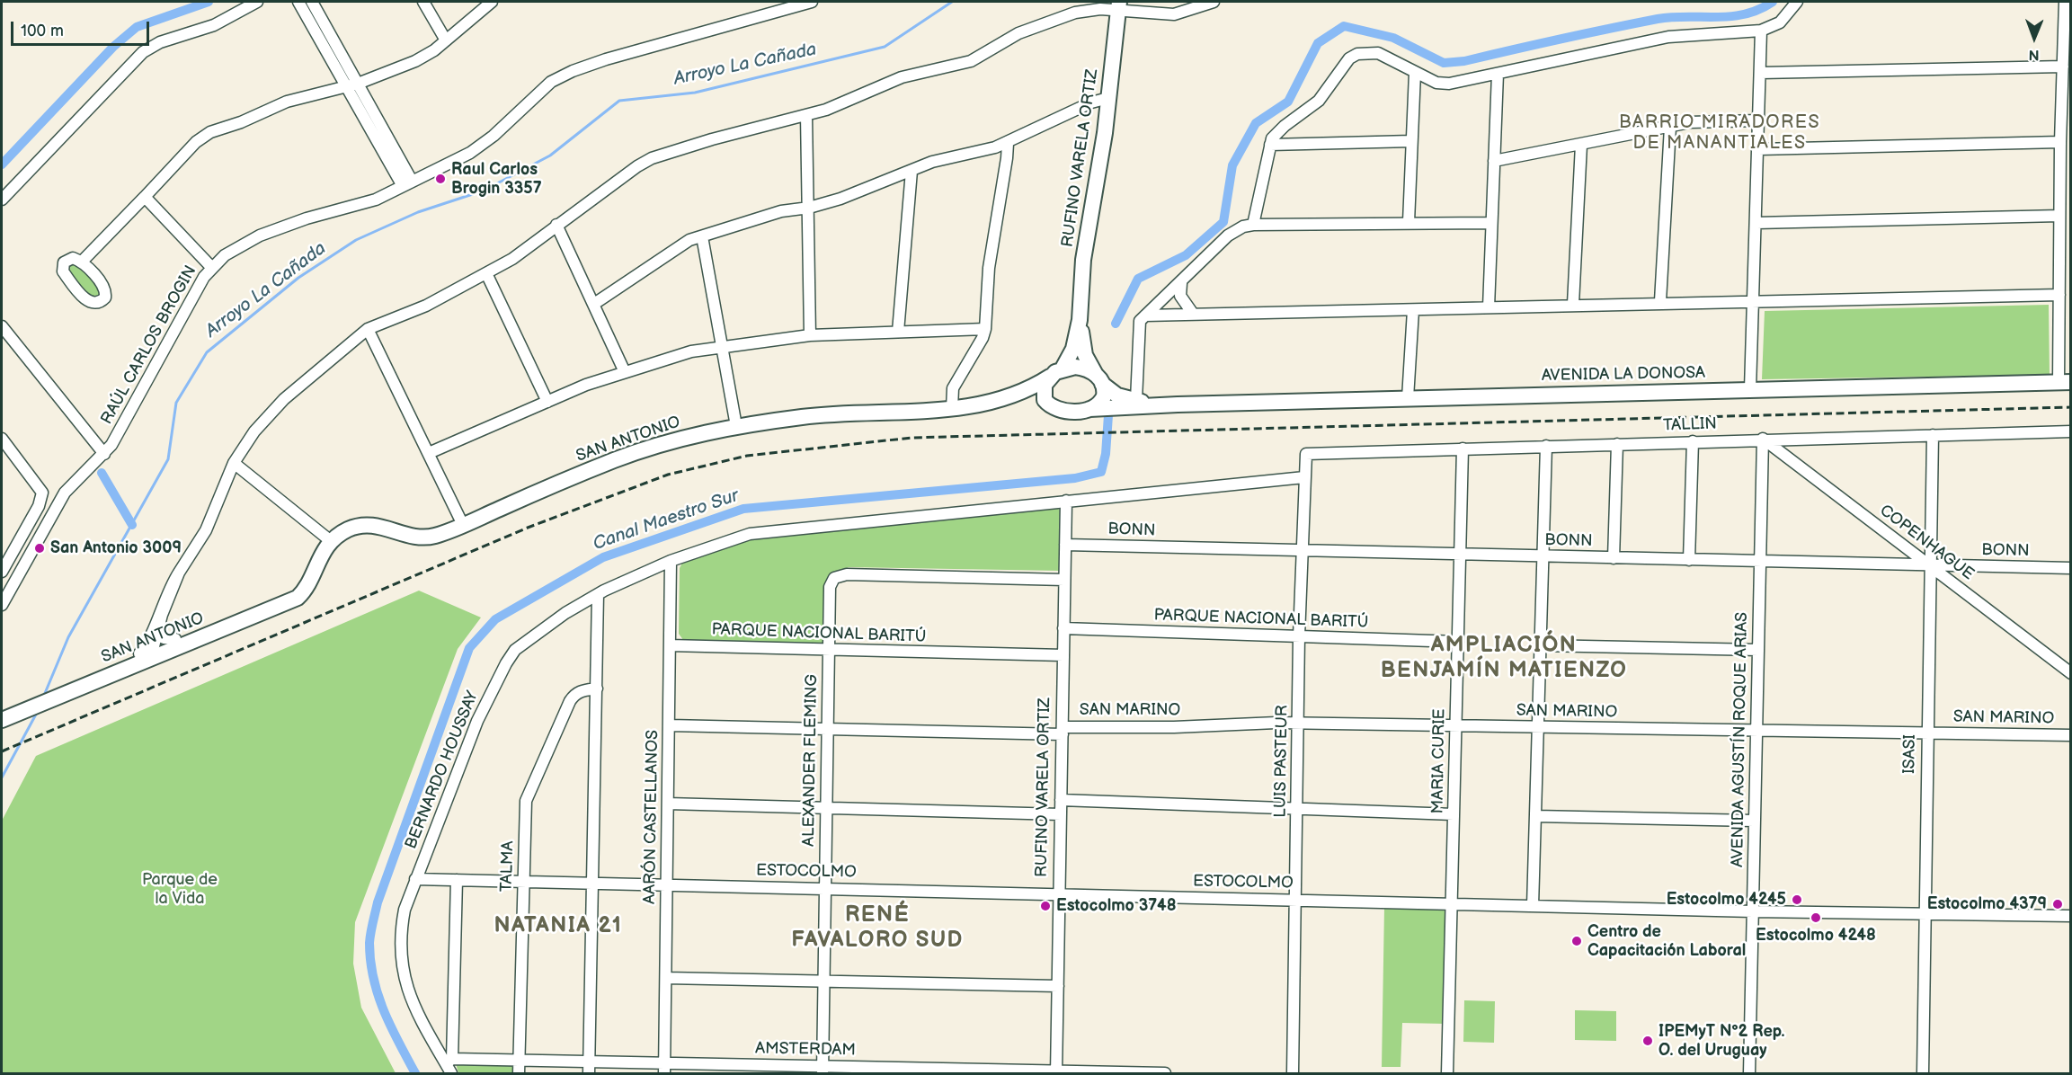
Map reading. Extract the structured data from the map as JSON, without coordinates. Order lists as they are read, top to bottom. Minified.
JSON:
{"streets":{"main road":["RUFINO VARELA ORTIZ","AVENIDA LA DONOSA","SAN ANTONIO"],"street":["RAÚL CARLOS BROGIN","TALLIN","BONN","COPENHAGUE","PARQUE NACIONAL BARITÚ","SAN MARINO","AVENIDA AGUSTÍN ROQUE ARIAS","ISASI","ALEXANDER FLEMING","LUIS PASTEUR","MARIA CURIE","BERNARDO HOUSSAY","AARÓN CASTELLANOS","TALMA","ESTOCOLMO","AMSTERDAM"]},"crossings":[["RUFINO VARELA ORTIZ","AVENIDA LA DONOSA"],["RUFINO VARELA ORTIZ","SAN ANTONIO"],["RUFINO VARELA ORTIZ","BONN"],["RUFINO VARELA ORTIZ","PARQUE NACIONAL BARITÚ"],["RUFINO VARELA ORTIZ","SAN MARINO"],["RUFINO VARELA ORTIZ","ALEXANDER FLEMING"],["RUFINO VARELA ORTIZ","BERNARDO HOUSSAY"],["RUFINO VARELA ORTIZ","ESTOCOLMO"],["RUFINO VARELA ORTIZ","AMSTERDAM"],["AVENIDA LA DONOSA","SAN ANTONIO"],["TALLIN","COPENHAGUE"],["TALLIN","AVENIDA AGUSTÍN ROQUE ARIAS"],["TALLIN","ISASI"],["TALLIN","LUIS PASTEUR"],["TALLIN","MARIA CURIE"],["BONN","COPENHAGUE"],["BONN","AVENIDA AGUSTÍN ROQUE ARIAS"],["BONN","ISASI"],["BONN","LUIS PASTEUR"],["BONN","MARIA CURIE"],["COPENHAGUE","AVENIDA AGUSTÍN ROQUE ARIAS"],["COPENHAGUE","ISASI"],["PARQUE NACIONAL BARITÚ","ALEXANDER FLEMING"],["PARQUE NACIONAL BARITÚ","LUIS PASTEUR"],["PARQUE NACIONAL BARITÚ","MARIA CURIE"],["PARQUE NACIONAL BARITÚ","AARÓN CASTELLANOS"],["SAN MARINO","AVENIDA AGUSTÍN ROQUE ARIAS"],["SAN MARINO","ISASI"],["SAN MARINO","ALEXANDER FLEMING"],["SAN MARINO","LUIS PASTEUR"],["SAN MARINO","MARIA CURIE"],["SAN MARINO","AARÓN CASTELLANOS"],["AVENIDA AGUSTÍN ROQUE ARIAS","ESTOCOLMO"],["ISASI","ESTOCOLMO"],["ALEXANDER FLEMING","ESTOCOLMO"],["ALEXANDER FLEMING","AMSTERDAM"],["LUIS PASTEUR","BERNARDO HOUSSAY"],["LUIS PASTEUR","ESTOCOLMO"],["MARIA CURIE","ESTOCOLMO"],["BERNARDO HOUSSAY","AARÓN CASTELLANOS"],["BERNARDO HOUSSAY","ESTOCOLMO"],["BERNARDO HOUSSAY","AMSTERDAM"],["AARÓN CASTELLANOS","ESTOCOLMO"],["AARÓN CASTELLANOS","AMSTERDAM"],["TALMA","ESTOCOLMO"],["TALMA","AMSTERDAM"]],"districts":["BARRIO MIRADORES DE MANANTIALES","AMPLIACIÓN BENJAMÍN MATIENZO","RENÉ FAVALORO SUD","NATANIA 21"],"water":["Arroyo La Cañada","Canal Maestro Sur"],"parks":["Parque de la Vida"],"places":["Raul Carlos Brogin 3357","San Antonio 3009","Estocolmo 4245","Estocolmo 4379","Estocolmo 3748","Estocolmo 4248","Centro de Capacitación Laboral","IPEMyT Nº2 Rep. O. del Uruguay"],"scale_bar":"100 m","north":"bottom"}
